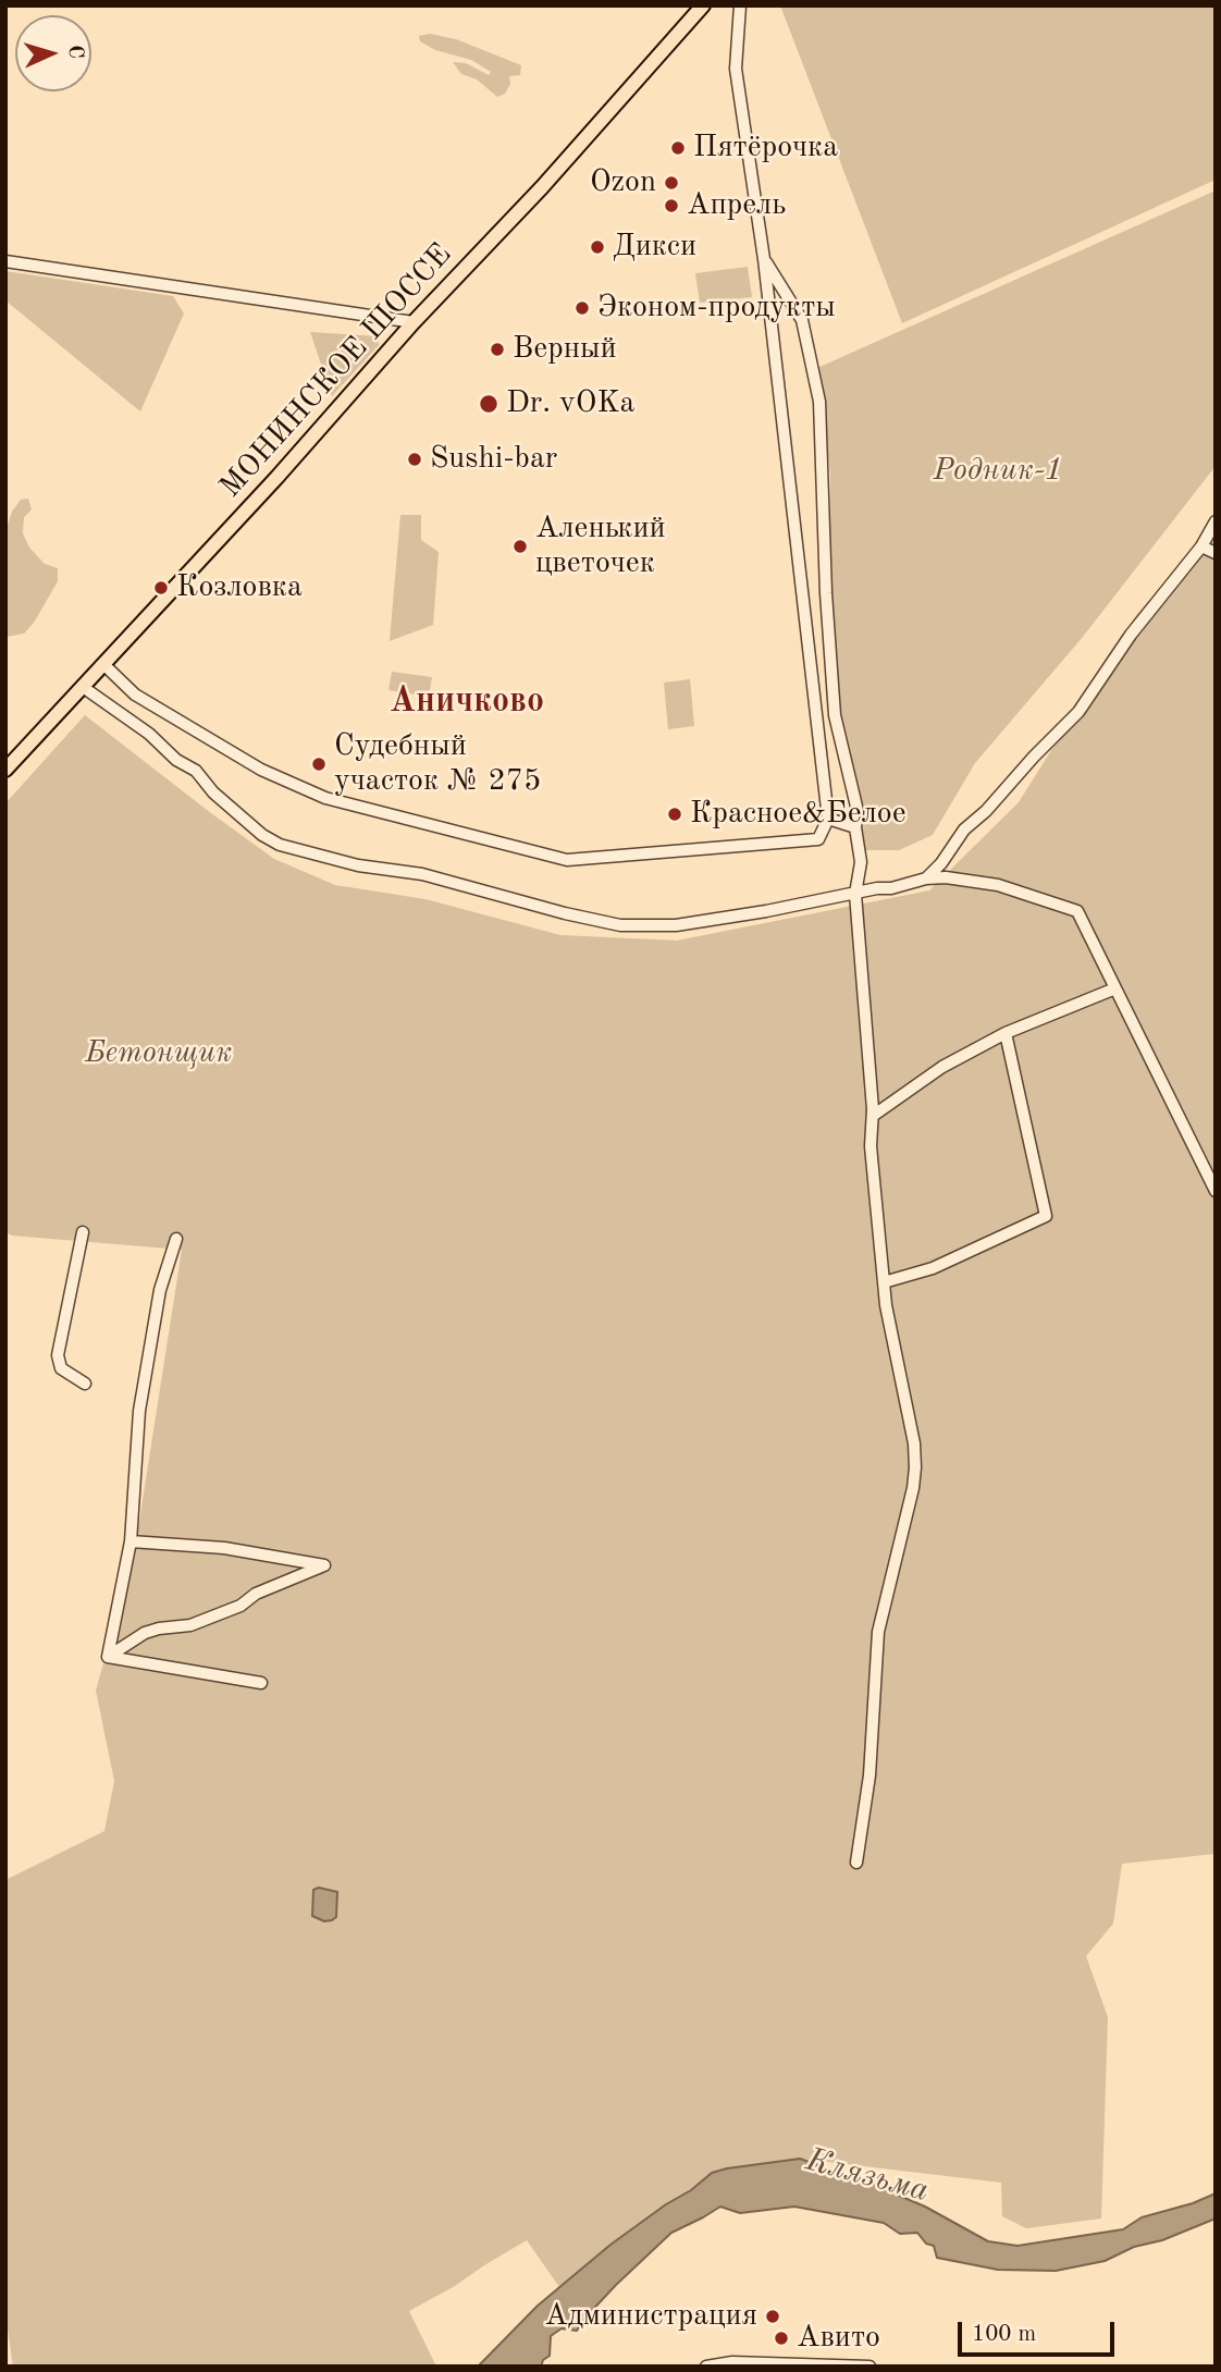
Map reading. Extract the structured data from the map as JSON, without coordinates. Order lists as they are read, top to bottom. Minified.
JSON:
{"streets":{"main road":["МОНИНСКОЕ ШОССЕ"]},"districts":["Аничково"],"water":["Клязьма"],"parks":["Родник-1","Бетонщик"],"places":["Пятёрочка","Ozon","Апрель","Дикси","Эконом-продукты","Верный","Dr. vOKa","Sushi-bar","Аленький цветочек","Козловка","Судебный участок № 275","Красное&Белое","Администрация","Авито"],"scale_bar":"100 m","north":"right"}
